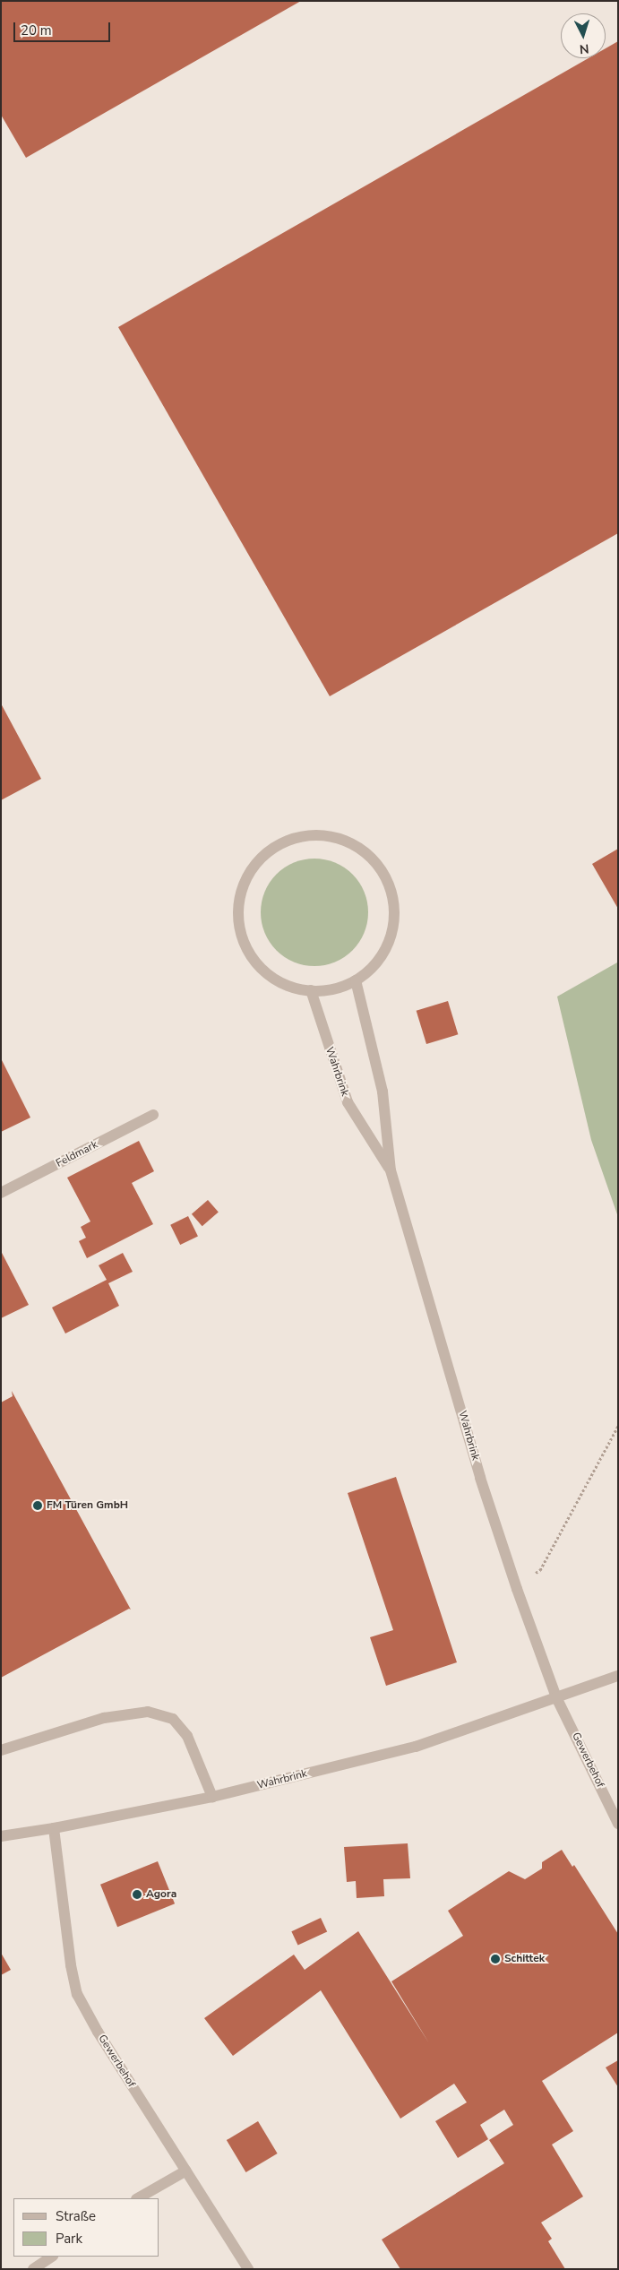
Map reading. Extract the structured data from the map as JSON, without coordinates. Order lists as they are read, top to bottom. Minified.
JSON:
{"streets":{"street":["Wahrbrink","Feldmark","Gewerbehof"]},"crossings":[["Wahrbrink","Gewerbehof"]],"places":["FM Türen GmbH","Agora","Schittek"],"legend":["Straße","Park"],"scale_bar":"20 m","north":"bottom"}
